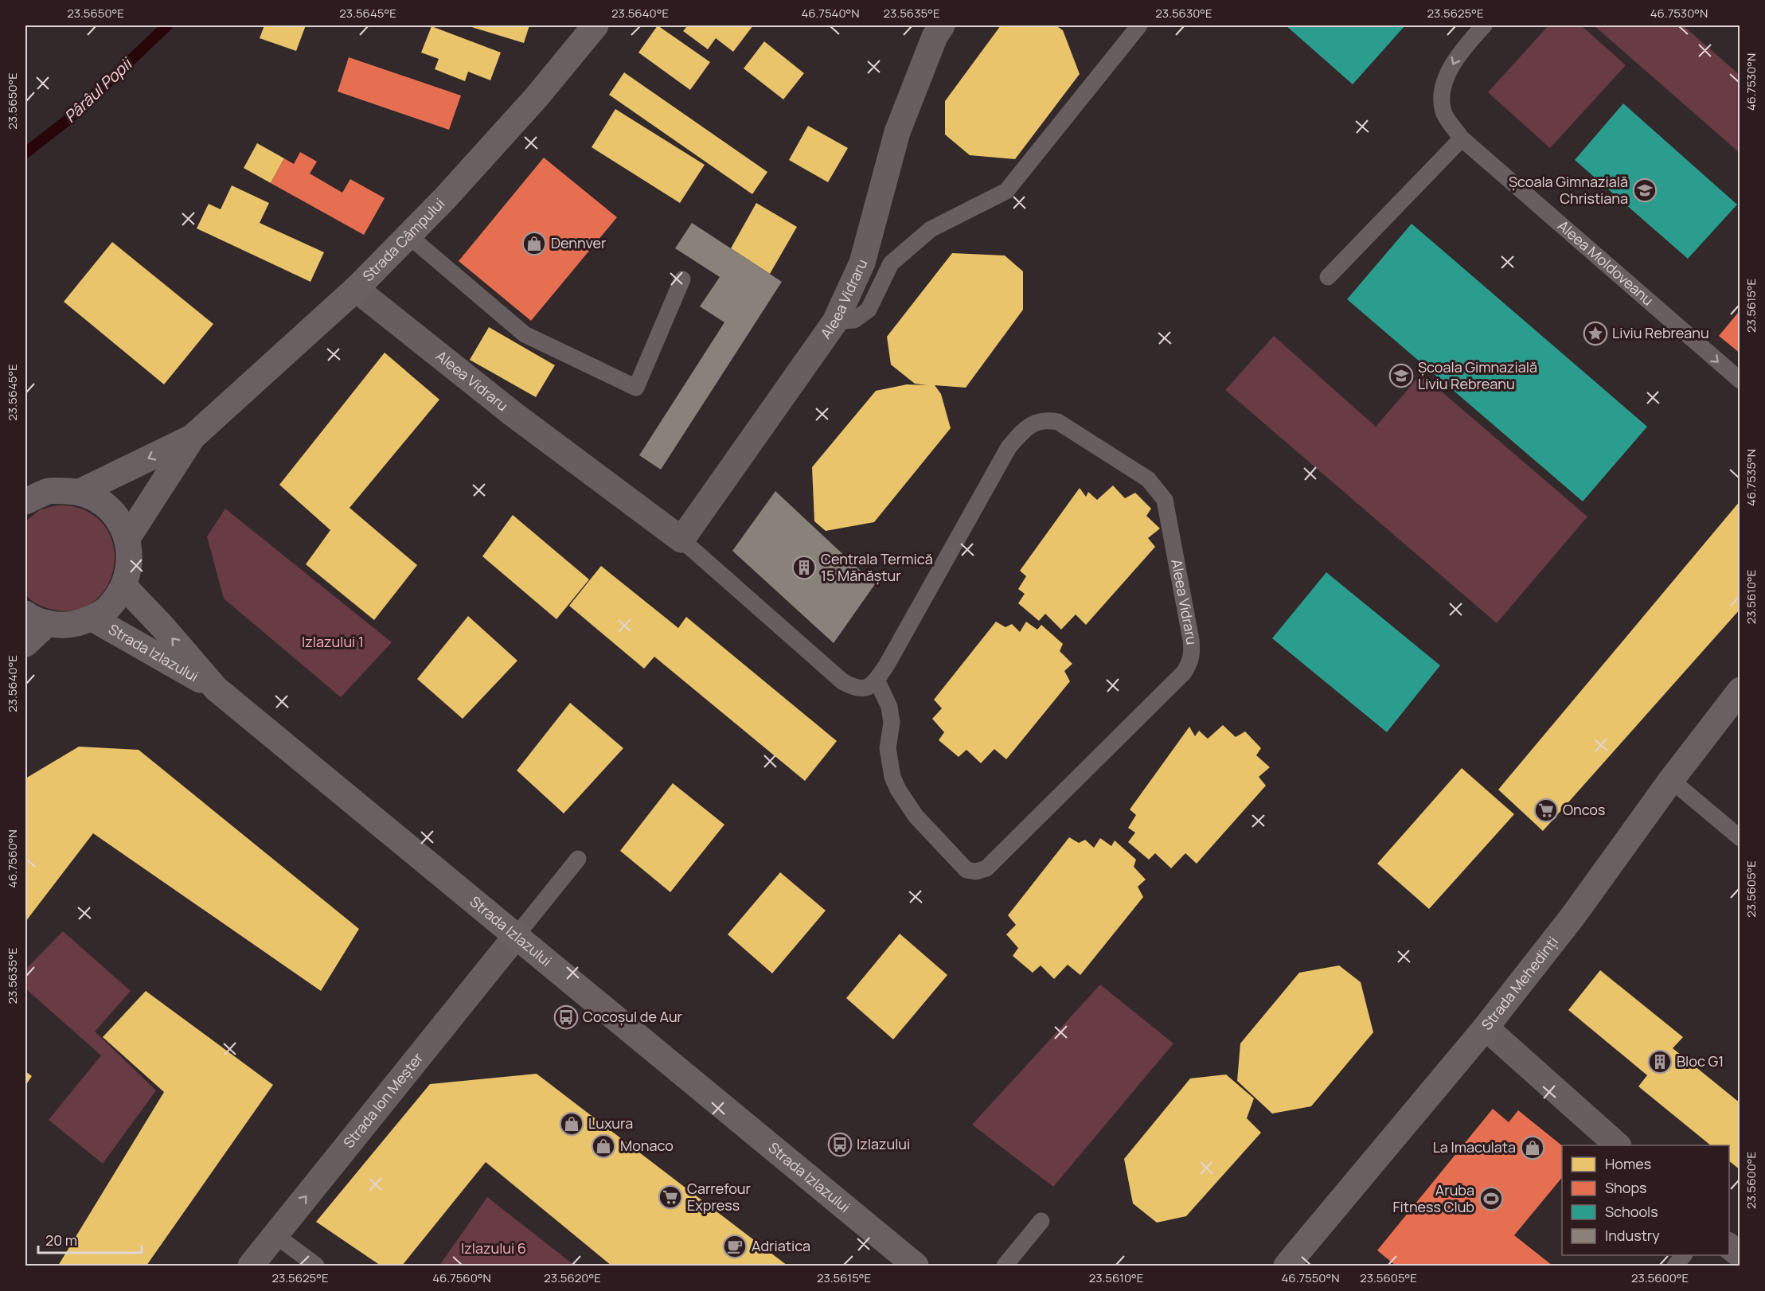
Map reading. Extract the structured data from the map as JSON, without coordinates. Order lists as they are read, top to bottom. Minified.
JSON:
{"streets":{"street":["Strada Câmpului","Aleea Vidraru","Strada Izlazului","Strada Mehedinți","Strada Ion Meșter"],"lane":["Aleea Moldoveanu"]},"crossings":[["Strada Câmpului","Aleea Vidraru"],["Strada Câmpului","Strada Izlazului"],["Strada Izlazului","Strada Ion Meșter"]],"one_way":["Aleea Moldoveanu","Strada Ion Meșter"],"water":["Pârâul Popii"],"parks":["Izlazului 1","Izlazului 6"],"places":{"school or university":["Școala Gimnazială Christiana","Școala Gimnazială Liviu Rebreanu"],"shop":["Dennver","Luxura","Monaco","La Imaculata"],"place":["Liviu Rebreanu"],"building":["Centrala Termică 15 Mănăștur","Bloc G1"],"supermarket":["Oncos","Carrefour Express"],"bus stop":["Cocoșul de Aur","Izlazului"],"sports":["Aruba Fitness Club"],"cafe":["Adriatica"]},"legend":["Homes","Shops","Schools","Industry"],"scale_bar":"20 m","coordinates":["23.5650°E","23.5645°E","23.5640°E","46.7540°N","23.5635°E","23.5630°E","23.5625°E","46.7530°N","23.5615°E","46.7535°N","23.5610°E","46.7560°N","23.5605°E","23.5600°E","23.5620°E","46.7550°N"]}
